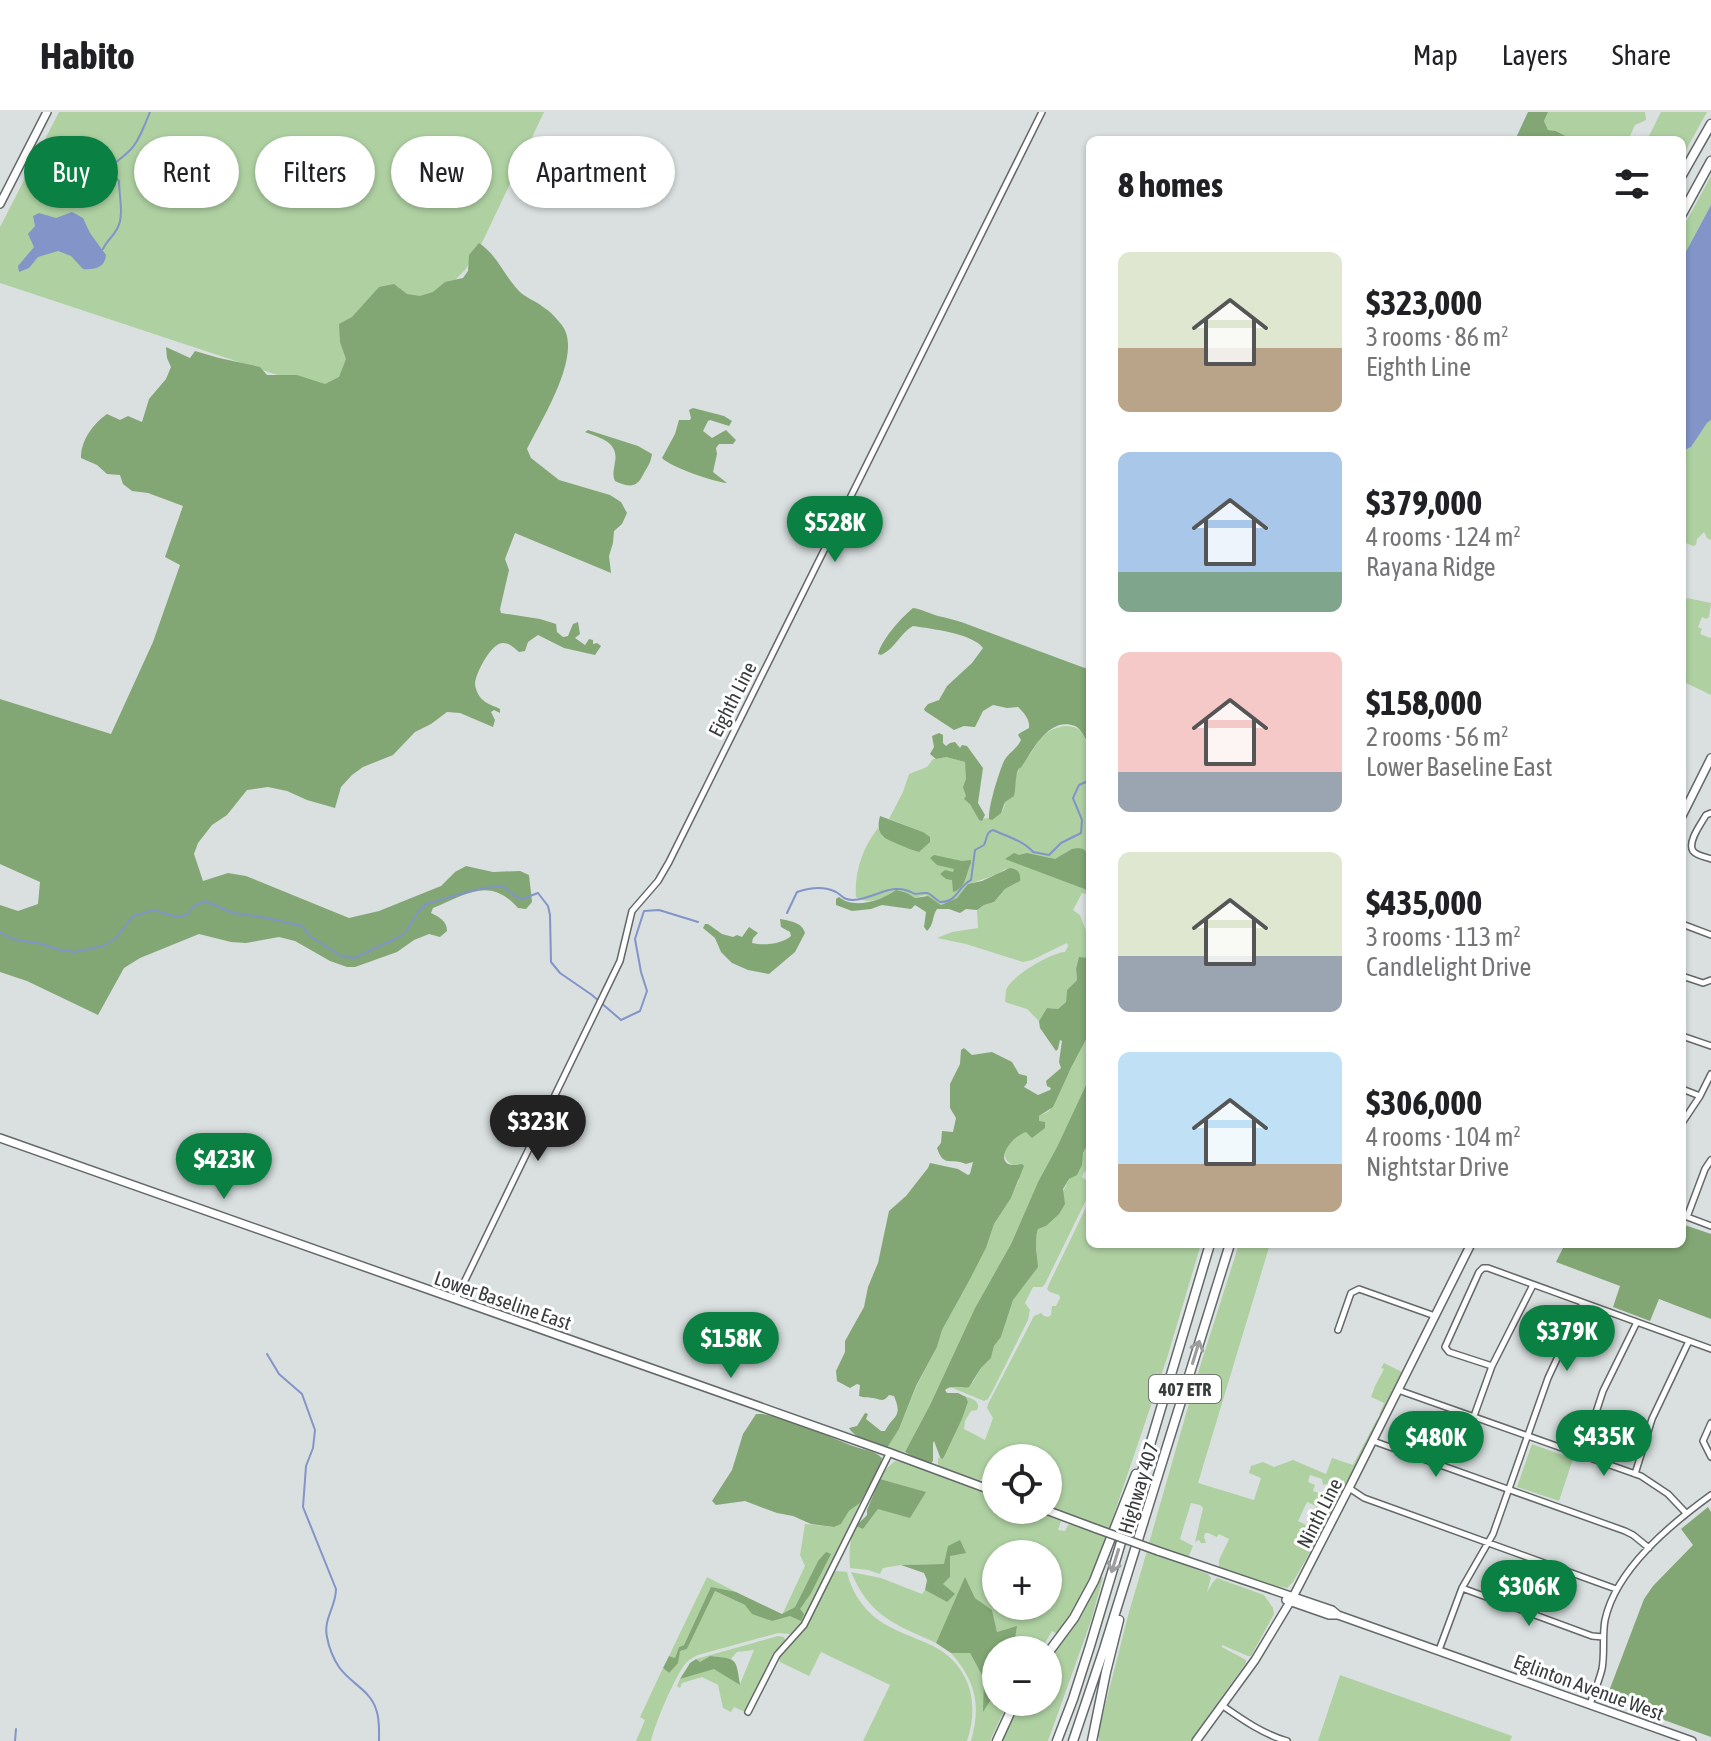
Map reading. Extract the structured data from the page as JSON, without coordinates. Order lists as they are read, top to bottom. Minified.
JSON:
{"streets":{"highway":["407 ETR","Highway 407"],"main road":["Lower Baseline East","Ninth Line","Eglinton Avenue West"],"street":["Eighth Line"]},"crossings":[["Eighth Line","Lower Baseline East"],["Ninth Line","Eglinton Avenue West"]],"page":{"header":"Habito","nav":["Map","Layers","Share"],"chip":["Buy","Rent","Filters","New","Apartment"],"heading":"8 homes","list":[{"name":"$323,000","note":"3 rooms · 86 m² · Eighth Line"},{"name":"$379,000","note":"4 rooms · 124 m² · Rayana Ridge"},{"name":"$158,000","note":"2 rooms · 56 m² · Lower Baseline East"},{"name":"$435,000","note":"3 rooms · 113 m² · Candlelight Drive"},{"name":"$306,000","note":"4 rooms · 104 m² · Nightstar Drive"}],"price":["$528K","$323K","$423K","$379K","$158K","$435K","$480K","$306K"],"map_buttons":["+","−"]}}
